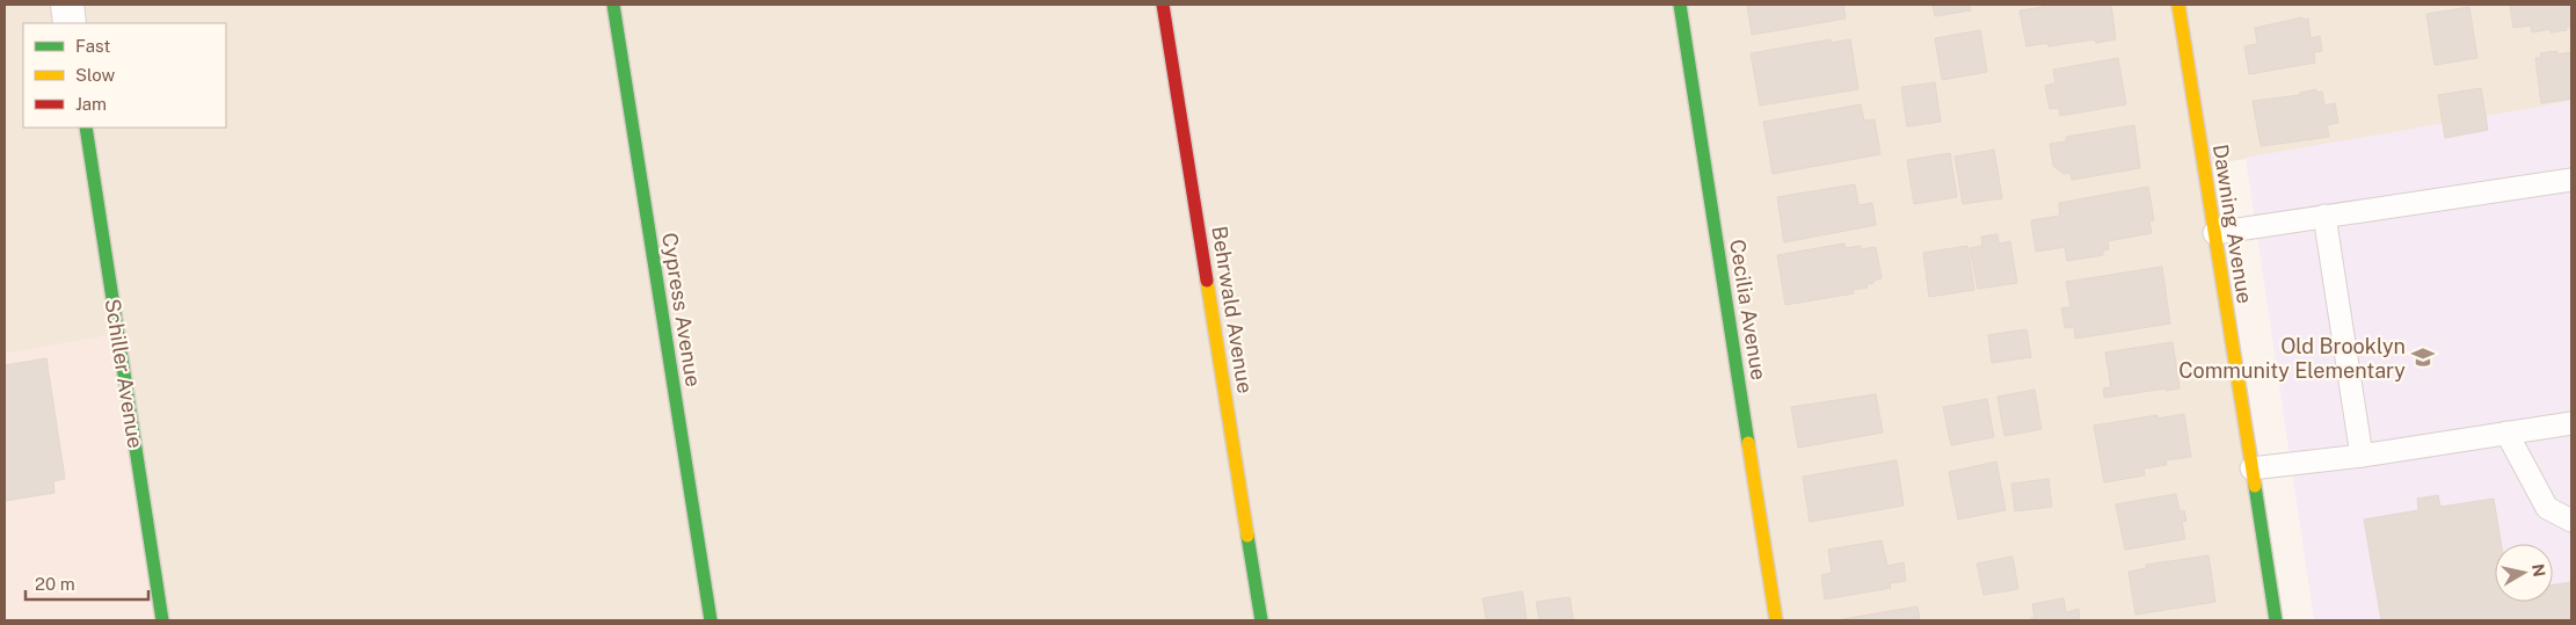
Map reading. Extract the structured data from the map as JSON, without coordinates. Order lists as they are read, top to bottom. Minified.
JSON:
{"streets":{"street":["Dawning Avenue","Cypress Avenue","Behrwald Avenue","Cecilia Avenue","Schiller Avenue"]},"places":{"school or university":["Old Brooklyn Community Elementary"]},"legend":["Fast","Slow","Jam"],"scale_bar":"20 m","north":"right"}
